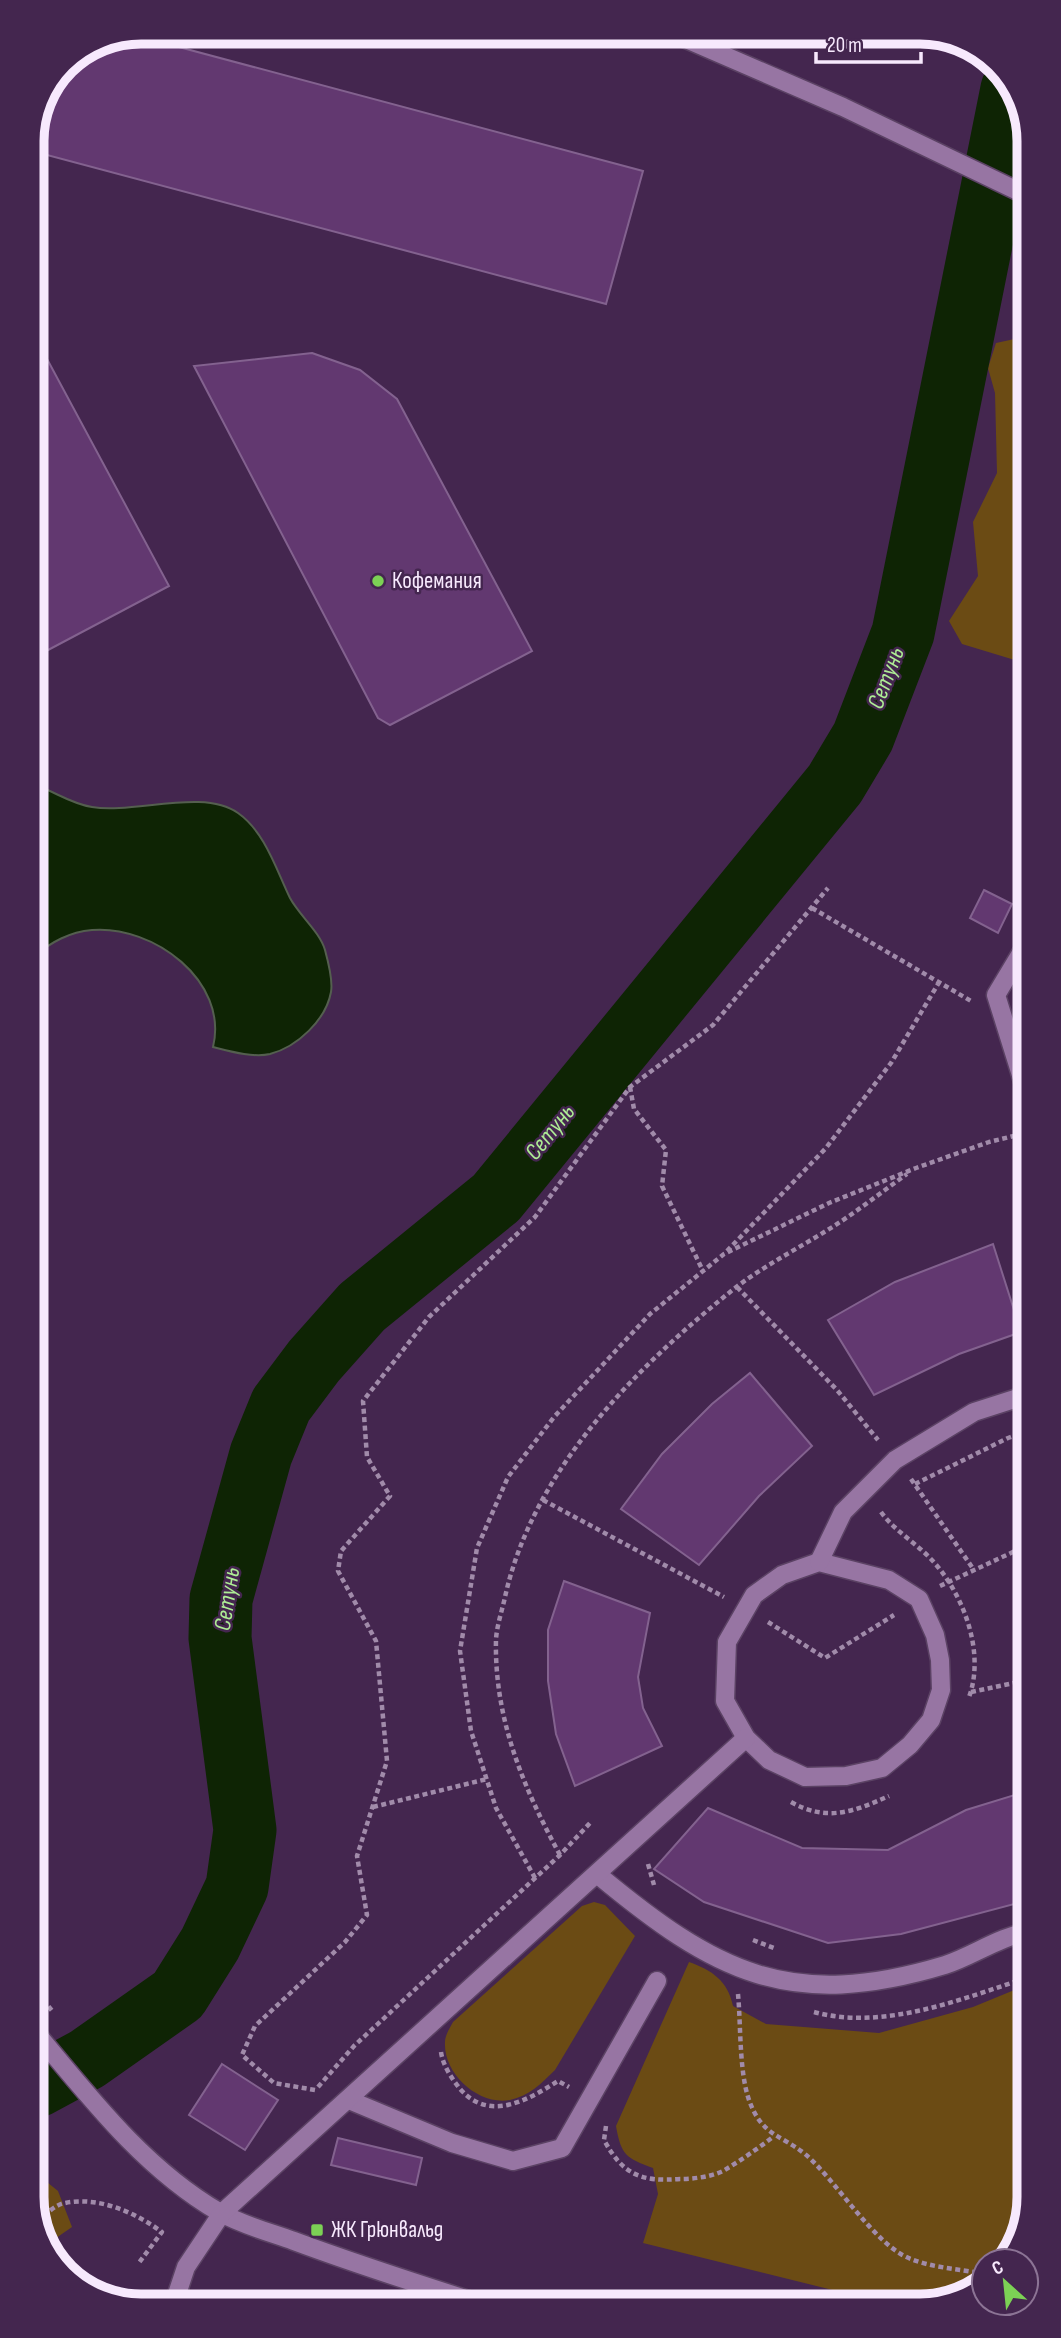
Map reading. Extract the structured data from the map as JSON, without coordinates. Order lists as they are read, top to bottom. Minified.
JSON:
{"water":["Сетунь"],"places":{"other":["Кофемания"],"transit":["ЖК Грюнвальд"]},"scale_bar":"20 m","north":"top left"}
